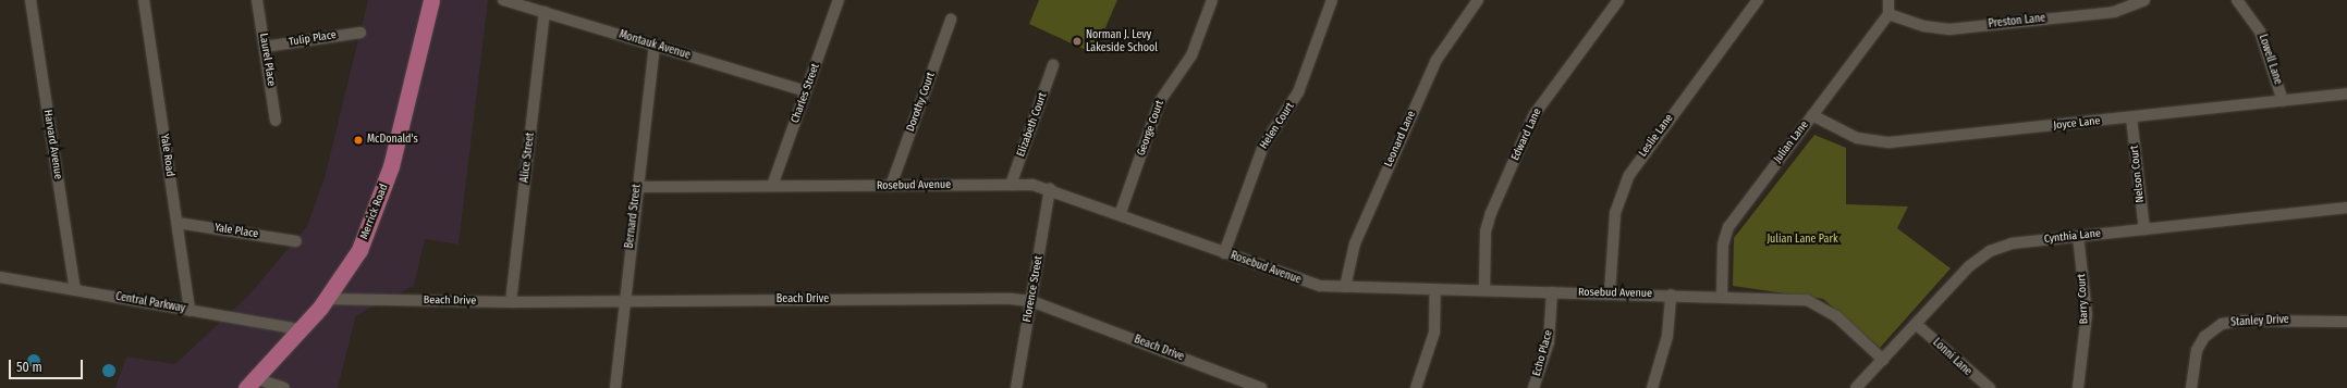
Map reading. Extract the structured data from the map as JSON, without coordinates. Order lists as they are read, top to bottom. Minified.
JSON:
{"streets":{"main road":["Merrick Road"],"street":["Preston Lane","Tulip Place","Montauk Avenue","Laurel Place","Lowell Lane","Charles Street","Dorothy Court","Joyce Lane","Elizabeth Court","Helen Court","George Court","Edward Lane","Leslie Lane","Leonard Lane","Julian Lane","Harvard Avenue","Yale Road","Alice Street","Nelson Court","Rosebud Avenue","Bernard Street","Yale Place","Cynthia Lane","Florence Street","Barry Court","Beach Drive","Central Parkway","Stanley Drive","Echo Place","Lonni Lane"]},"crossings":[["Preston Lane","Julian Lane"],["Tulip Place","Laurel Place"],["Montauk Avenue","Charles Street"],["Montauk Avenue","Alice Street"],["Montauk Avenue","Bernard Street"],["Lowell Lane","Joyce Lane"],["Charles Street","Rosebud Avenue"],["Dorothy Court","Rosebud Avenue"],["Joyce Lane","Julian Lane"],["Joyce Lane","Nelson Court"],["Elizabeth Court","Rosebud Avenue"],["Helen Court","Rosebud Avenue"],["George Court","Rosebud Avenue"],["Edward Lane","Rosebud Avenue"],["Leslie Lane","Rosebud Avenue"],["Leonard Lane","Rosebud Avenue"],["Julian Lane","Rosebud Avenue"],["Harvard Avenue","Central Parkway"],["Yale Road","Yale Place"],["Yale Road","Central Parkway"],["Alice Street","Beach Drive"],["Nelson Court","Cynthia Lane"],["Rosebud Avenue","Bernard Street"],["Rosebud Avenue","Cynthia Lane"],["Rosebud Avenue","Florence Street"],["Rosebud Avenue","Echo Place"],["Merrick Road","Beach Drive"],["Merrick Road","Central Parkway"],["Bernard Street","Beach Drive"],["Cynthia Lane","Barry Court"],["Cynthia Lane","Lonni Lane"],["Florence Street","Beach Drive"]],"parks":["Julian Lane Park"],"places":["Norman J. Levy Lakeside School","McDonald's"],"scale_bar":"50 m"}
